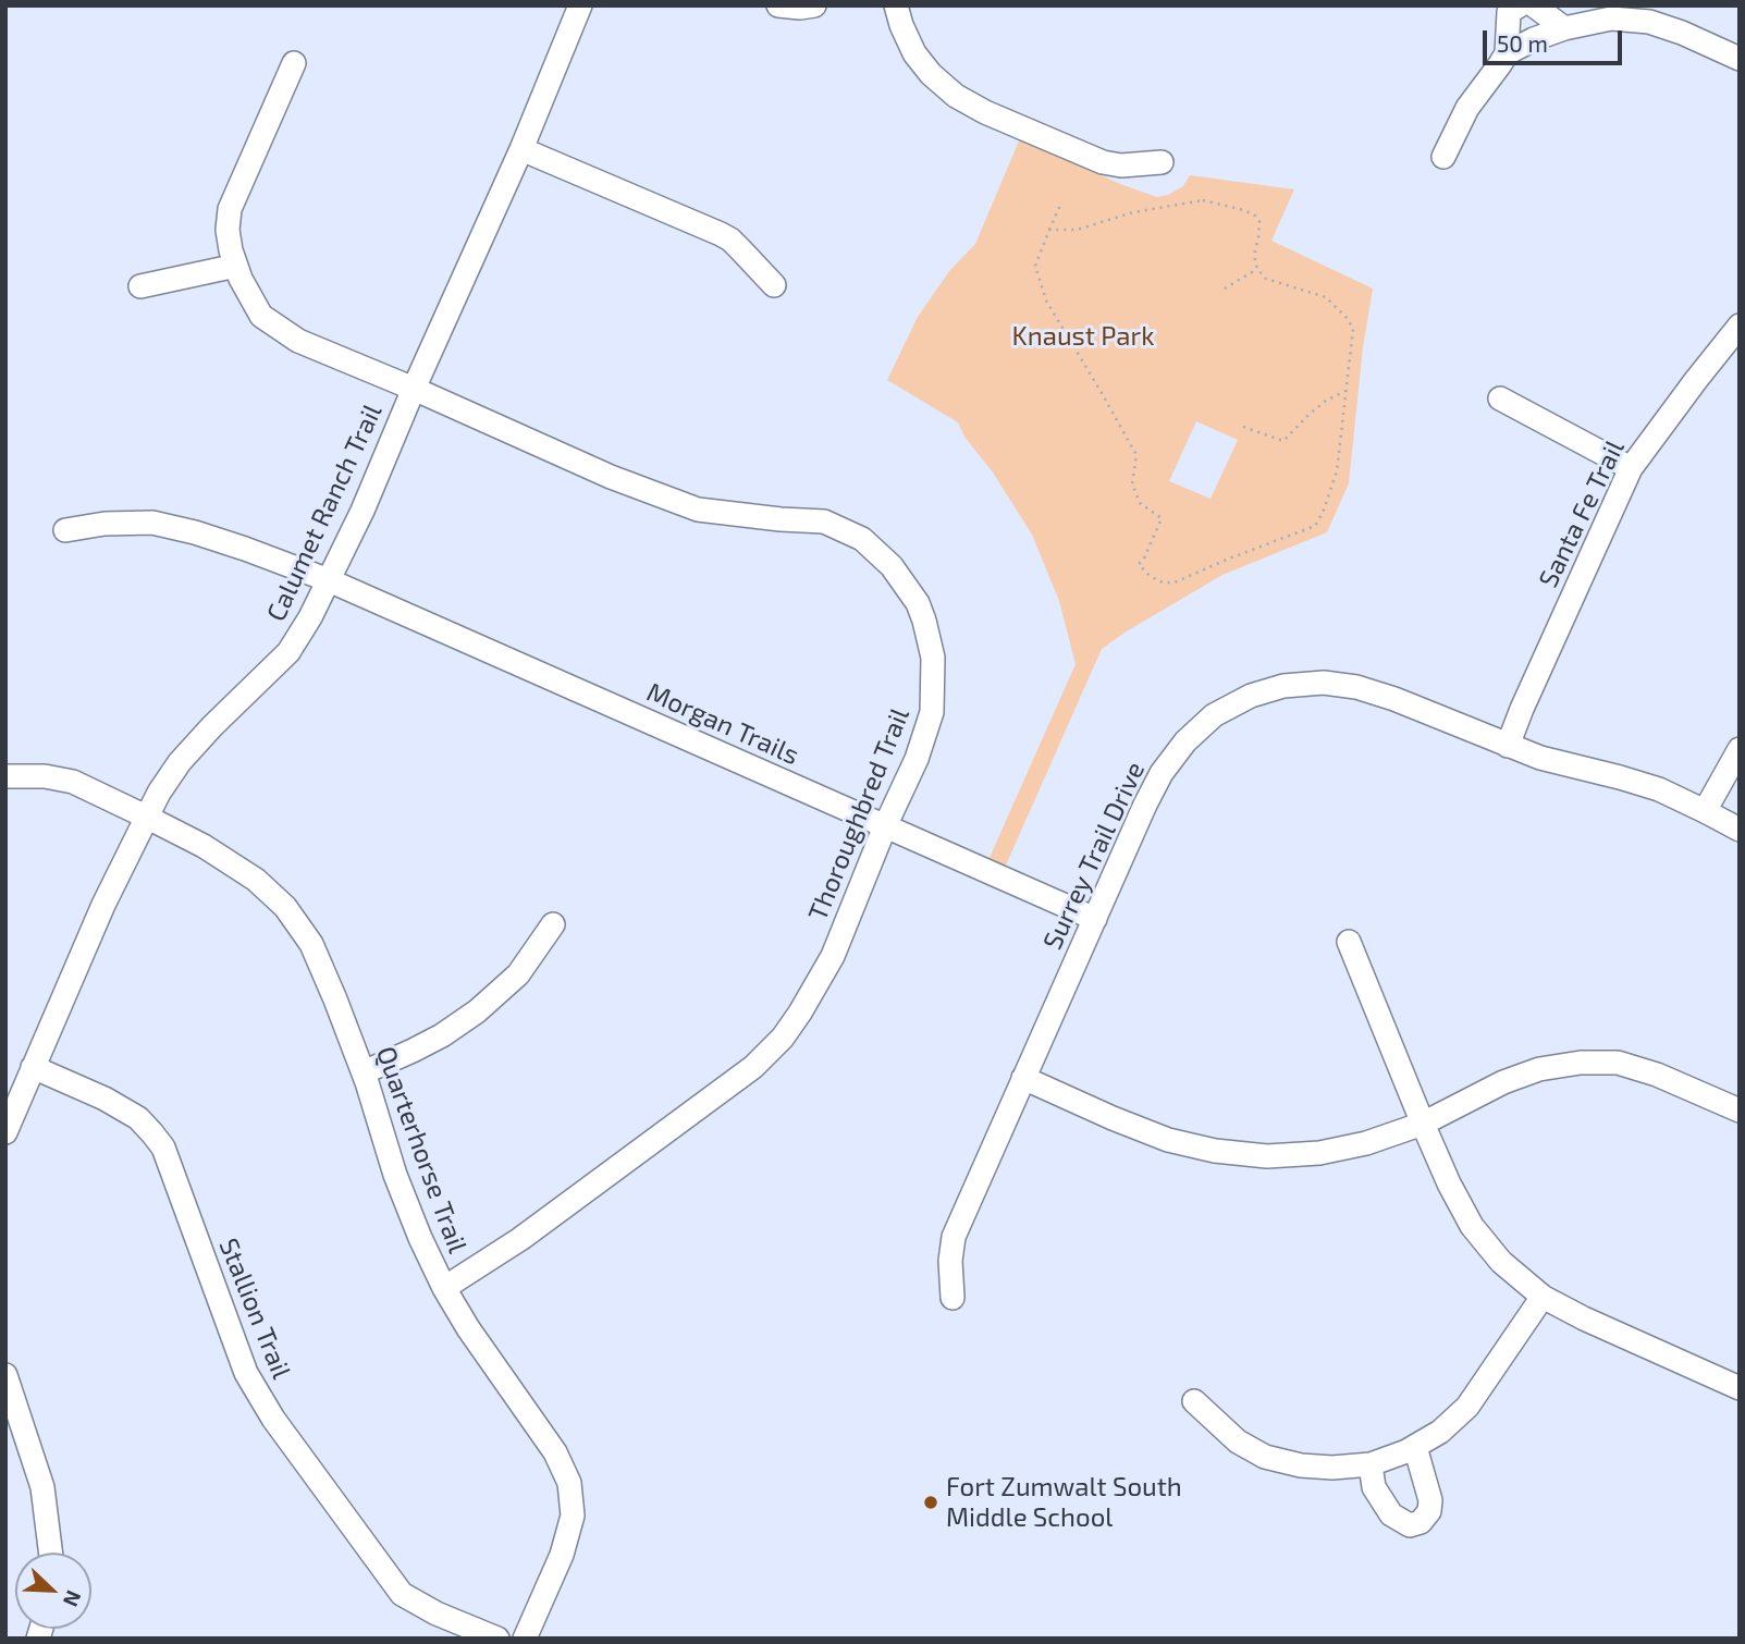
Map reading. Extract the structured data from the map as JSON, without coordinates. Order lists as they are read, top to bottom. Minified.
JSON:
{"streets":{"street":["Calumet Ranch Trail","Santa Fe Trail","Morgan Trails","Thoroughbred Trail","Surrey Trail Drive","Quarterhorse Trail","Stallion Trail"]},"crossings":[["Calumet Ranch Trail","Morgan Trails"],["Calumet Ranch Trail","Thoroughbred Trail"],["Calumet Ranch Trail","Quarterhorse Trail"],["Calumet Ranch Trail","Stallion Trail"],["Santa Fe Trail","Surrey Trail Drive"],["Morgan Trails","Thoroughbred Trail"],["Morgan Trails","Surrey Trail Drive"],["Thoroughbred Trail","Quarterhorse Trail"]],"parks":["Knaust Park"],"places":["Fort Zumwalt South Middle School"],"scale_bar":"50 m","north":"bottom right"}
